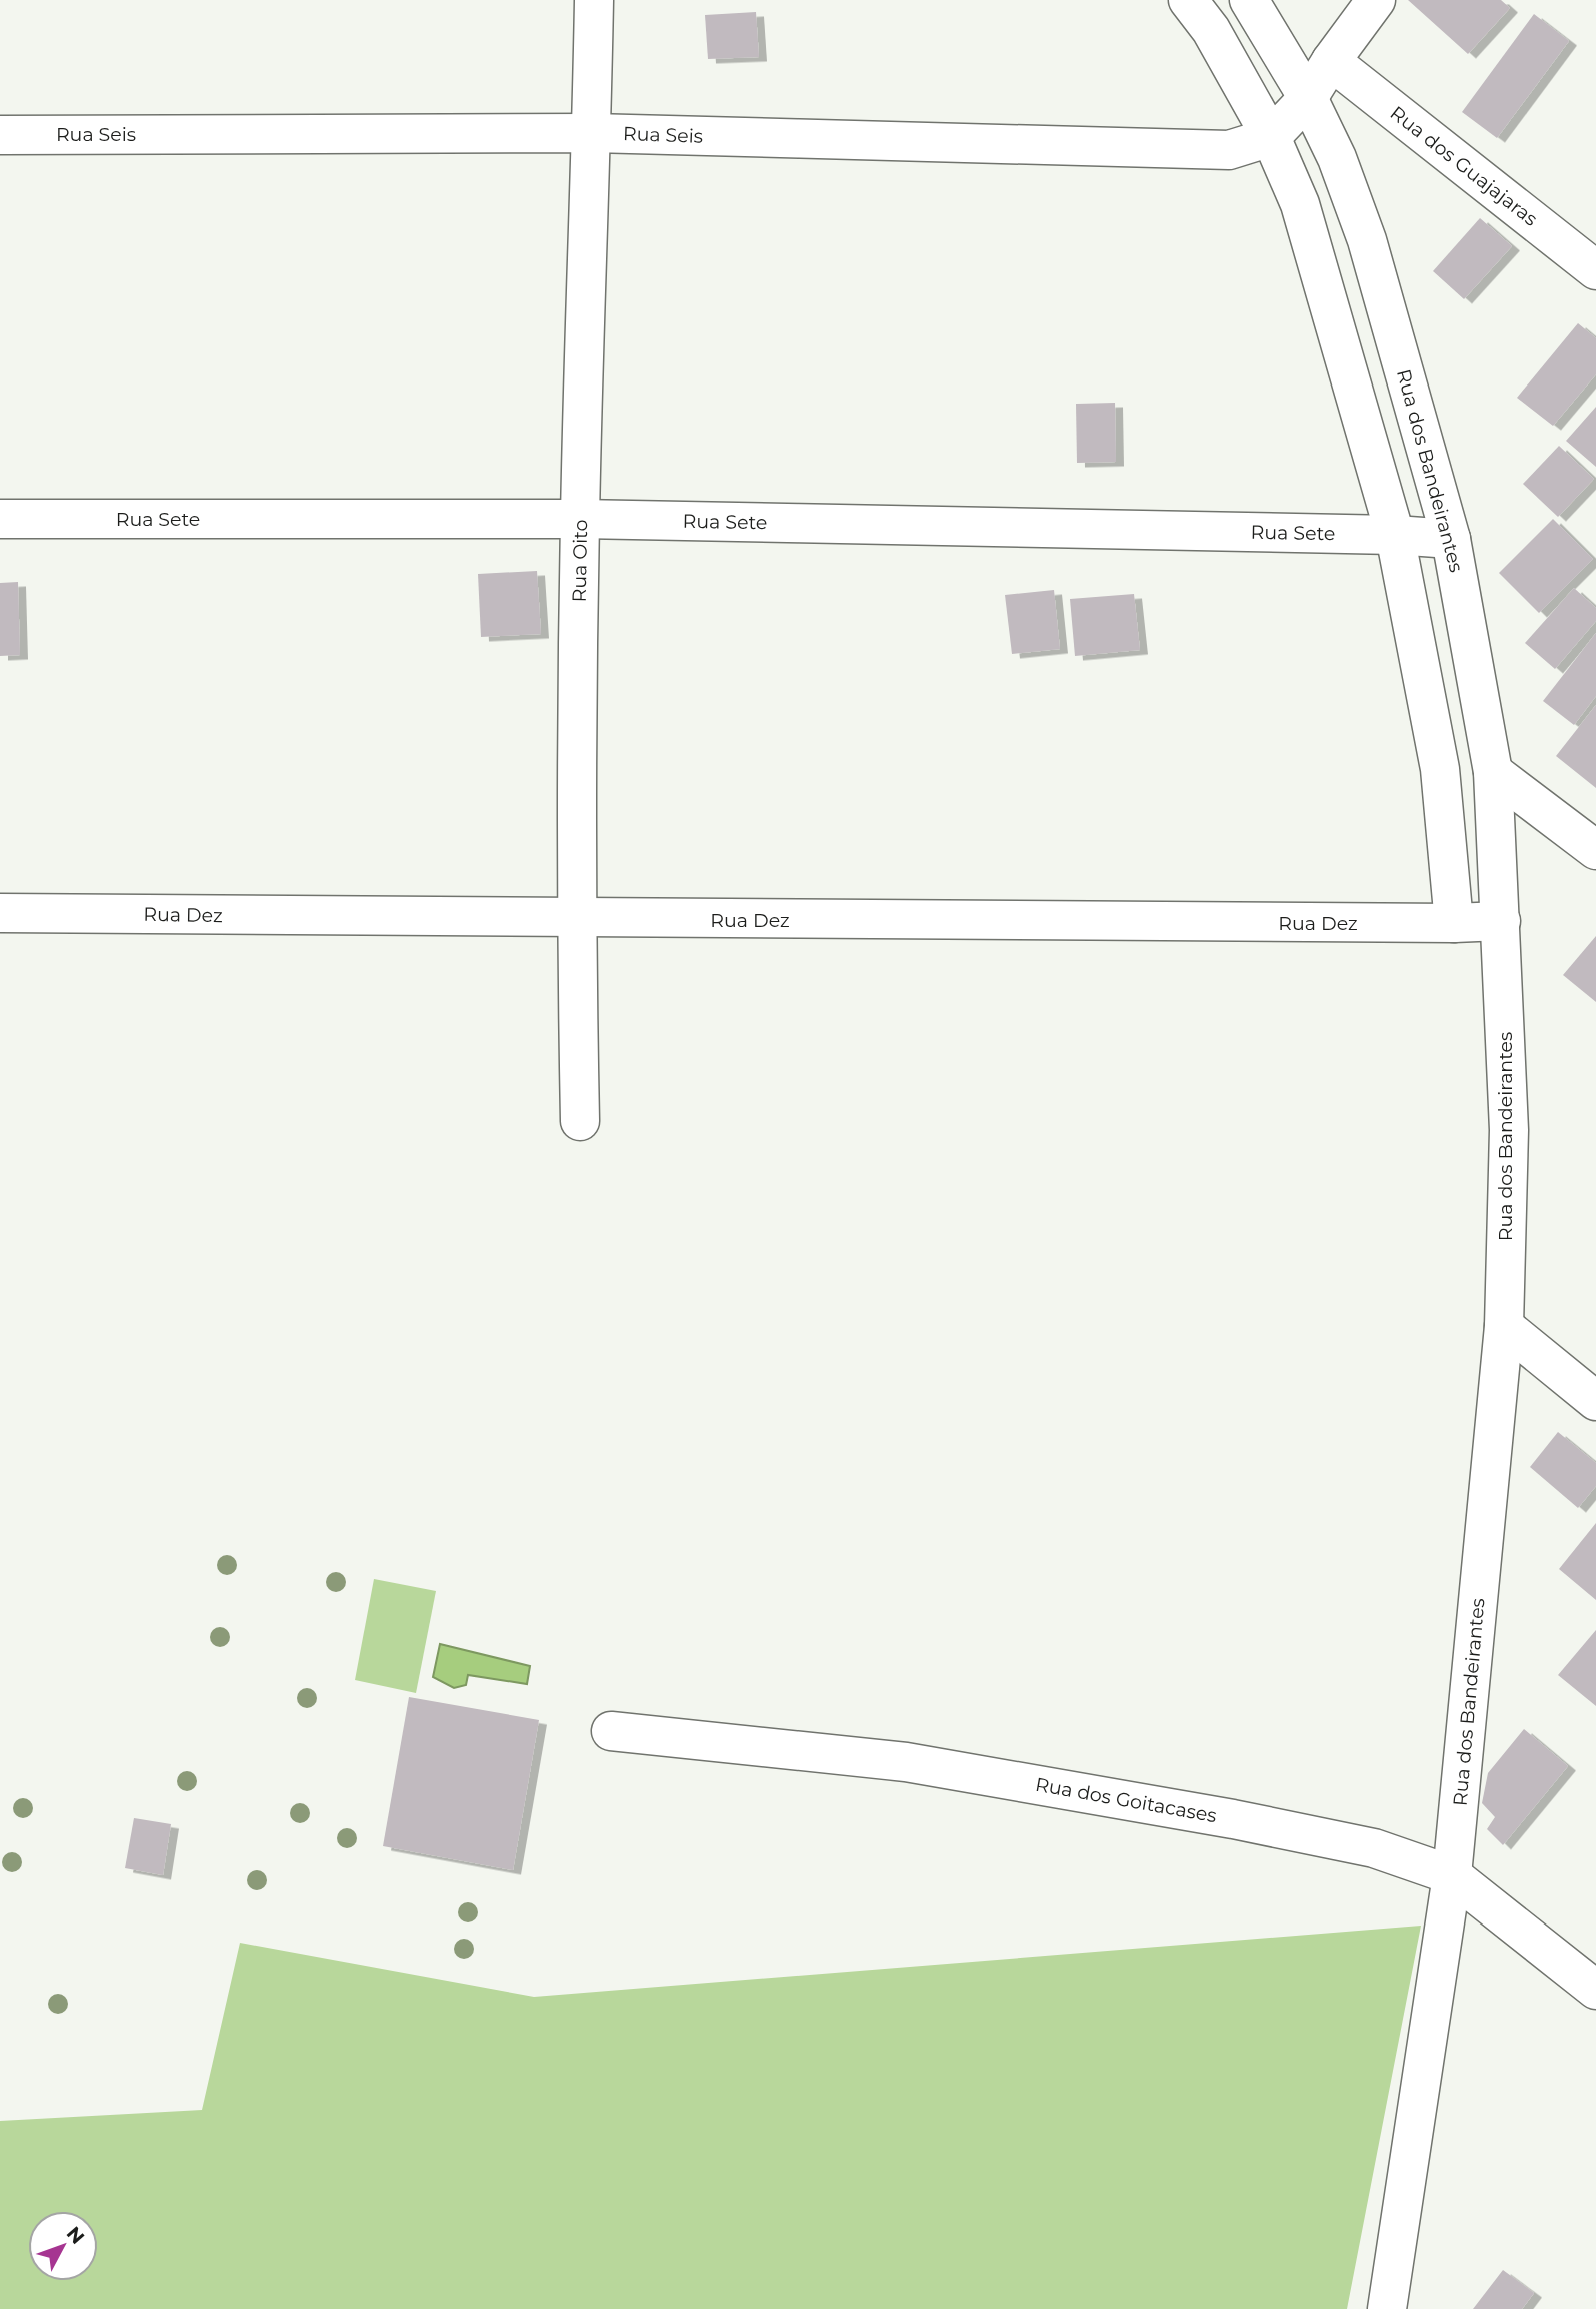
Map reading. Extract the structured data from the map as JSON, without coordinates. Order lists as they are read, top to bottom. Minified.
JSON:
{"streets":{"street":["Rua Seis","Rua dos Guajajaras","Rua dos Bandeirantes","Rua Sete","Rua Oito","Rua Dez","Rua dos Goitacases"]},"crossings":[["Rua Seis","Rua dos Guajajaras"],["Rua Seis","Rua dos Bandeirantes"],["Rua Seis","Rua Oito"],["Rua dos Bandeirantes","Rua Sete"],["Rua dos Bandeirantes","Rua Dez"],["Rua dos Bandeirantes","Rua dos Goitacases"],["Rua Sete","Rua Oito"],["Rua Oito","Rua Dez"]],"north":"top right"}
